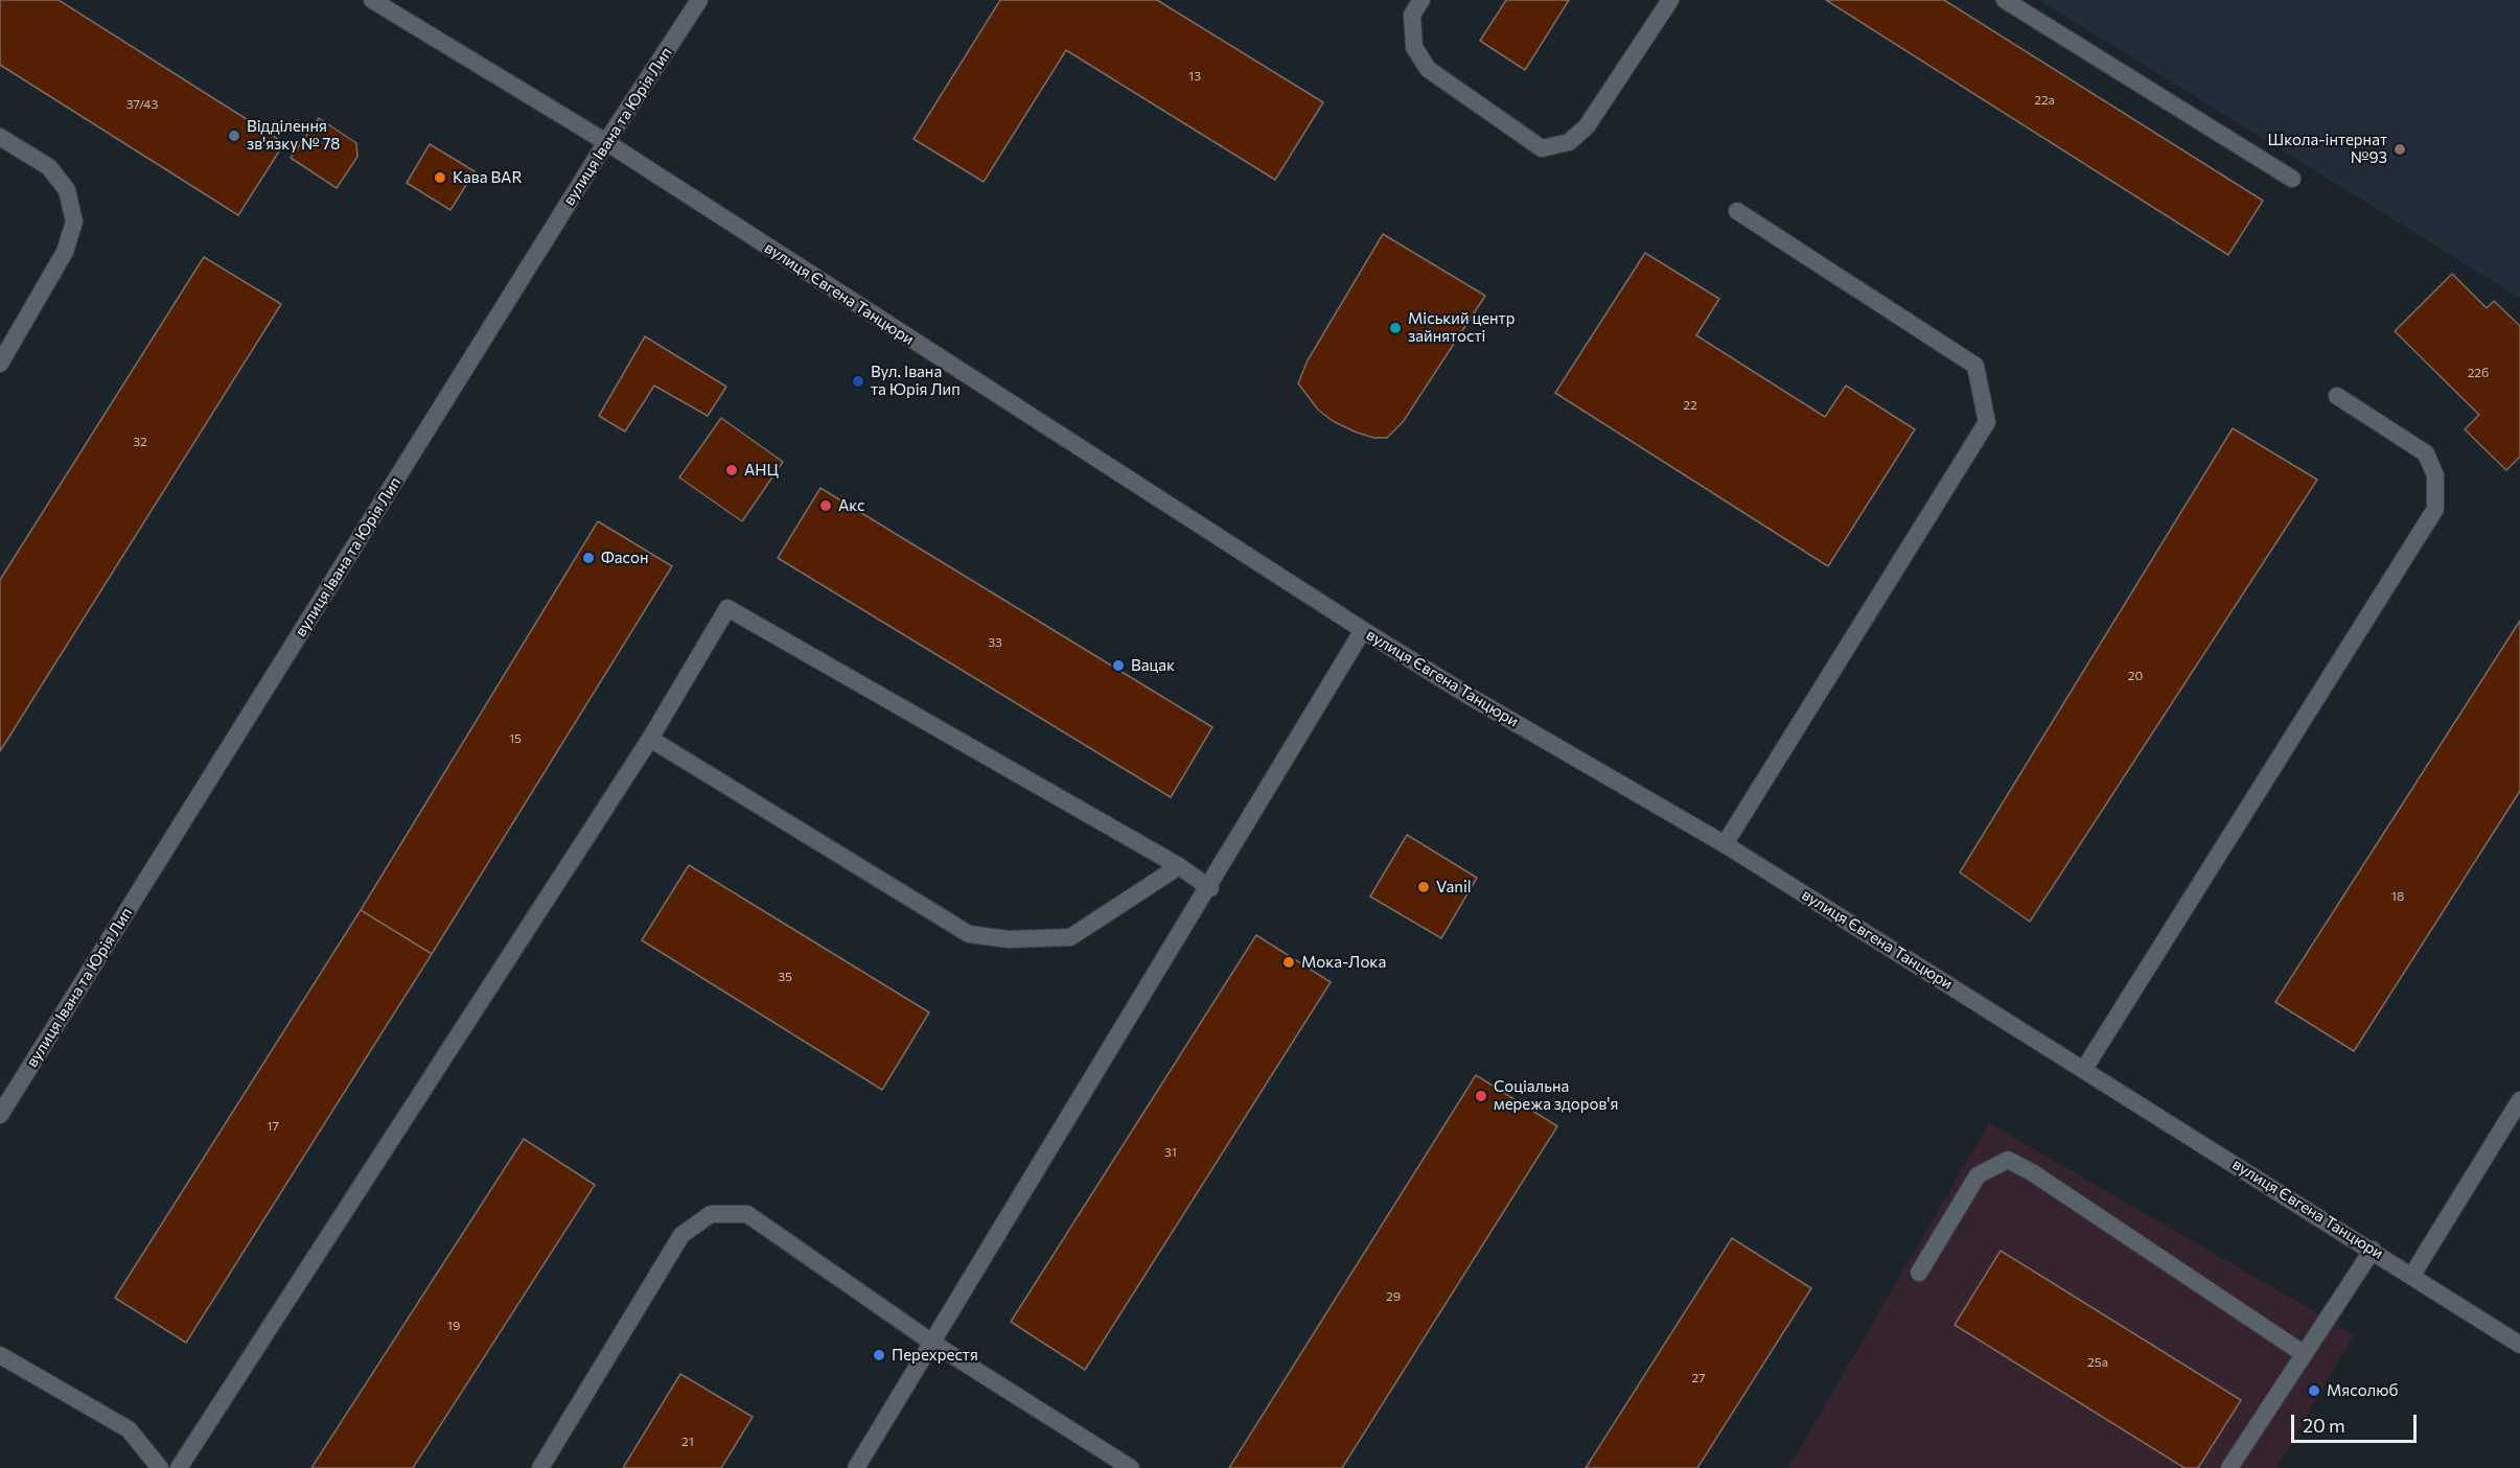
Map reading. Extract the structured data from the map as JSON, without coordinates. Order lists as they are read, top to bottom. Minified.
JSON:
{"streets":{"street":["вулиця Івана та Юрія Лип","вулиця Євгена Танцюри"]},"crossings":[["вулиця Івана та Юрія Лип","вулиця Євгена Танцюри"]],"places":["Відділення зв'язку № 78","Школа-інтернат №93","Кава BAR","Міський центр зайнятості","Вул. Івана та Юрія Лип","АНЦ","Акс","Фасон","Вацак","Vanil","Мока-Лока","Соціальна мережа здоров'я","Перехрестя","Мясолюб"],"house_numbers":["13","22а","37/43","22б","22","32","33","20","15","18","35","17","31","29","19","25а","27","21"],"scale_bar":"20 m"}
